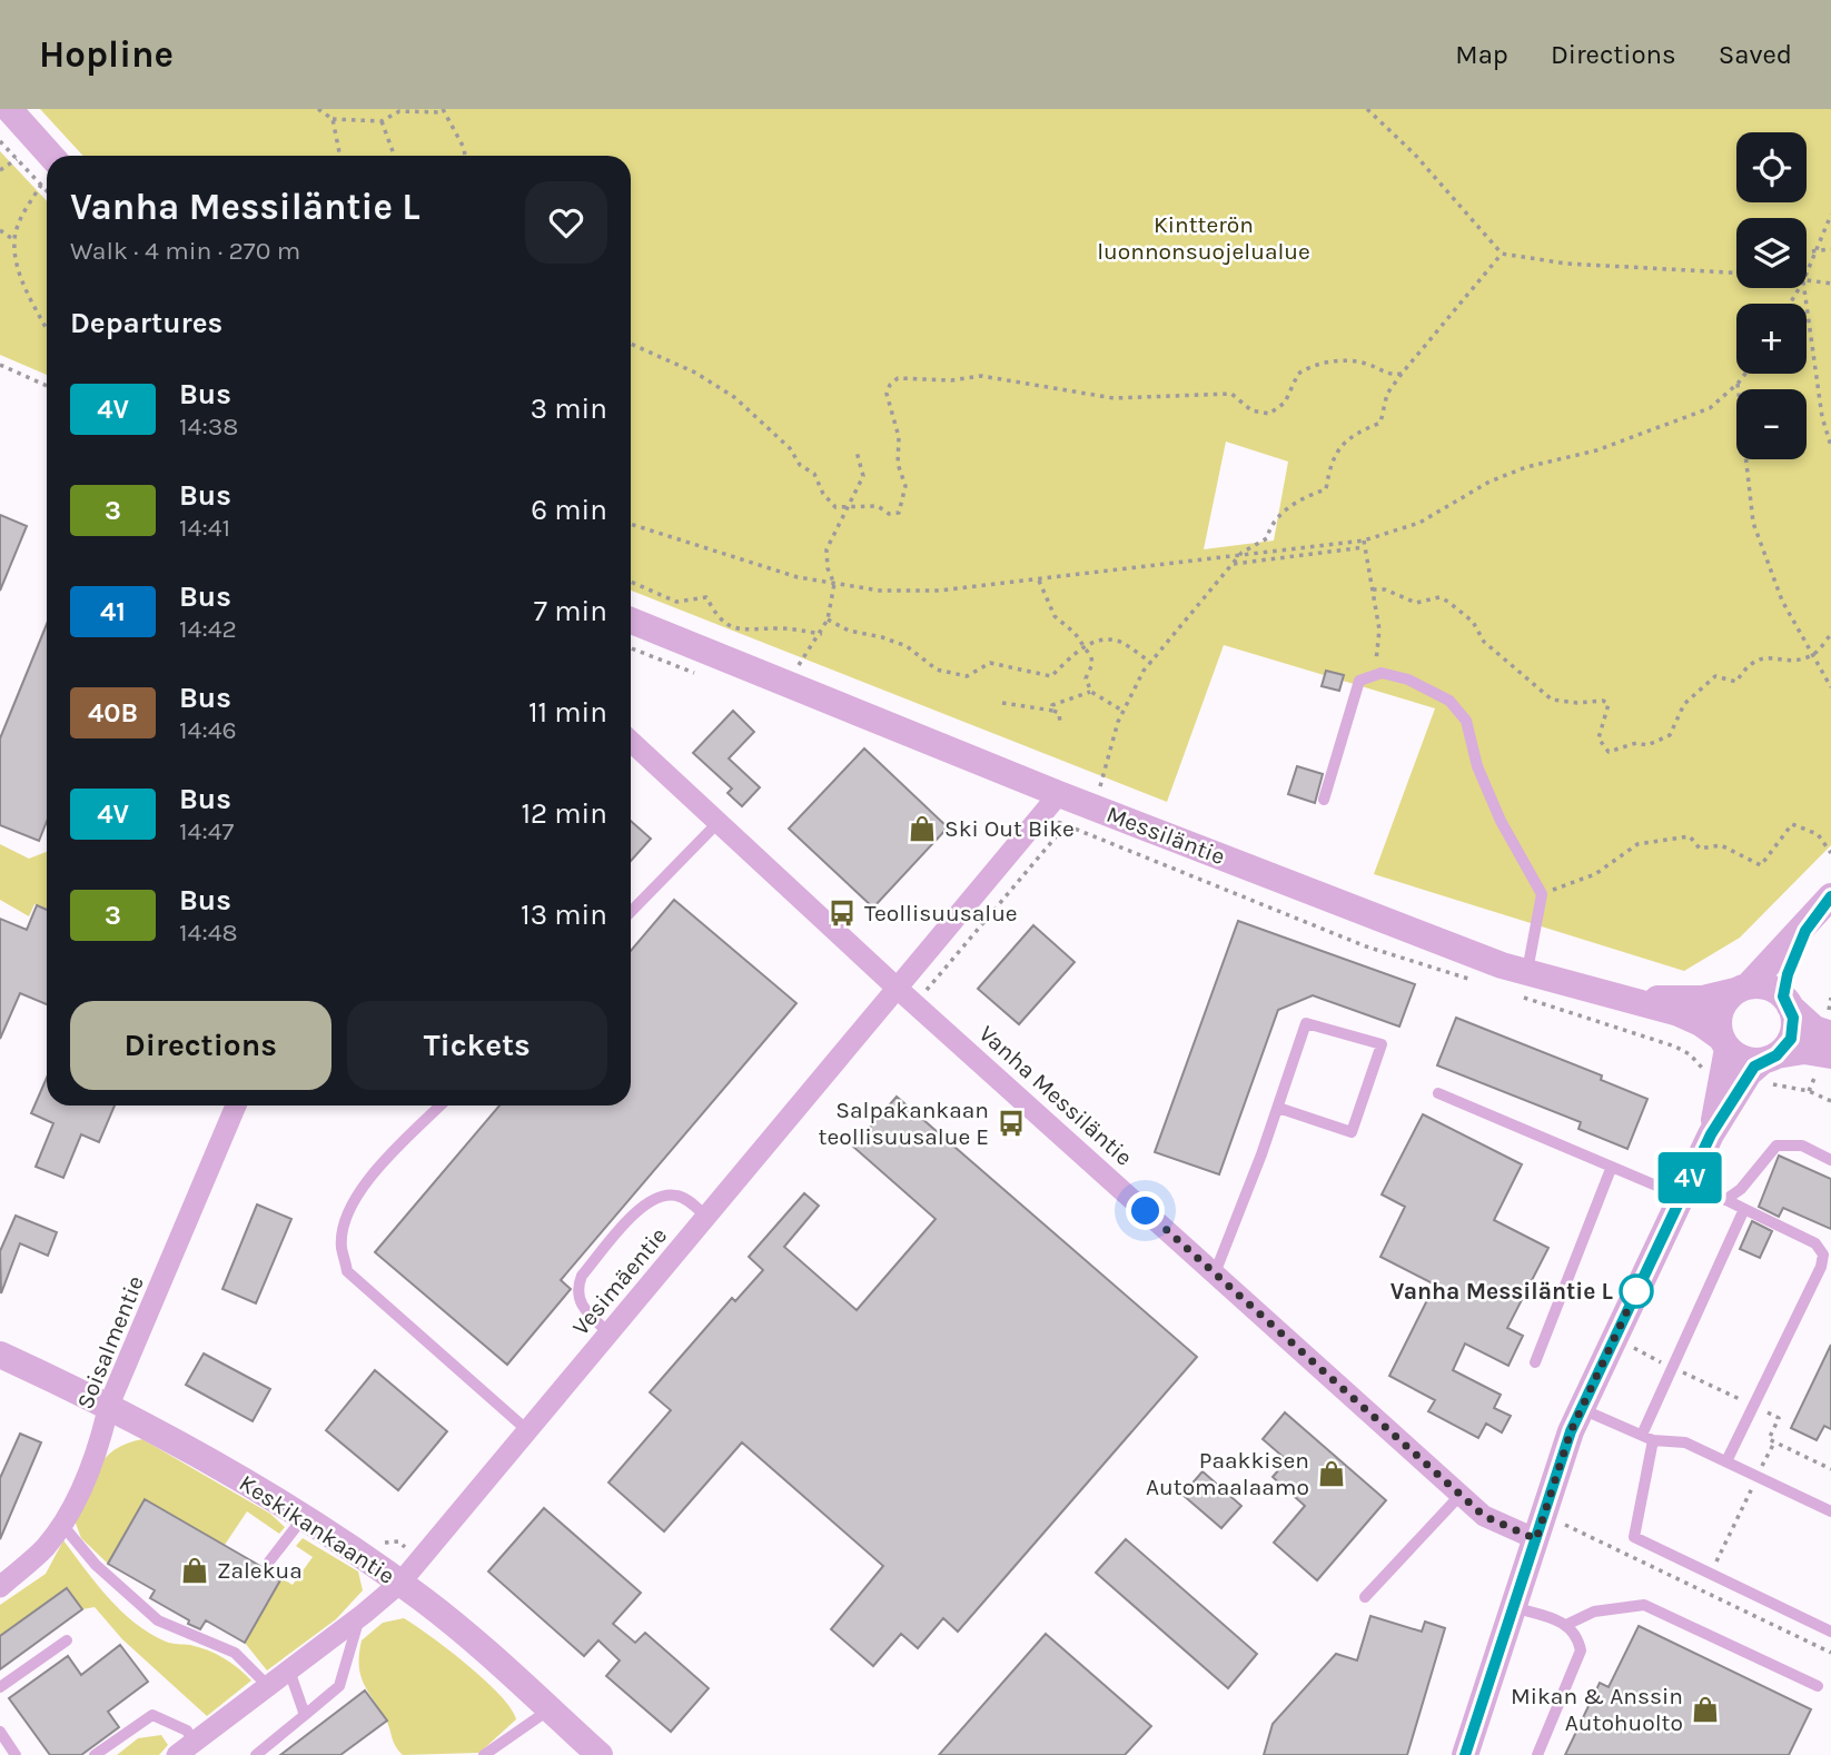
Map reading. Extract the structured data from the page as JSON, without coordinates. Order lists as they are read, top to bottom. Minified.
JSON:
{"streets":{"street":["Messiläntie","Vanha Messiläntie","Vesimäentie","Soisalmentie","Keskikankaantie"]},"crossings":[["Messiläntie","Vesimäentie"],["Vanha Messiläntie","Vesimäentie"],["Vesimäentie","Keskikankaantie"],["Soisalmentie","Keskikankaantie"]],"parks":["Kintterön luonnonsuojelualue"],"places":{"shop":["Ski Out Bike","Paakkisen Automaalaamo","Zalekua","Mikan & Anssin Autohuolto"],"bus stop":["Teollisuusalue","Salpakankaan teollisuusalue E"],"other":["Vanha Messiläntie L"]},"lines":["bus line 4V"],"page":{"header":"Hopline","nav":["Map","Directions","Saved"],"on_map":"4V","map_buttons":["+","−"],"heading":[["Vanha Messiläntie L","Walk · 4 min · 270 m"],"Departures"],"list":[{"mark":"4V","name":"Bus","note":"14:38","value":"3 min"},{"mark":"3","name":"Bus","note":"14:41","value":"6 min"},{"mark":"41","name":"Bus","note":"14:42","value":"7 min"},{"mark":"40B","name":"Bus","note":"14:46","value":"11 min"},{"mark":"4V","name":"Bus","note":"14:47","value":"12 min"},{"mark":"3","name":"Bus","note":"14:48","value":"13 min"}],"buttons":["Directions","Tickets"]}}
